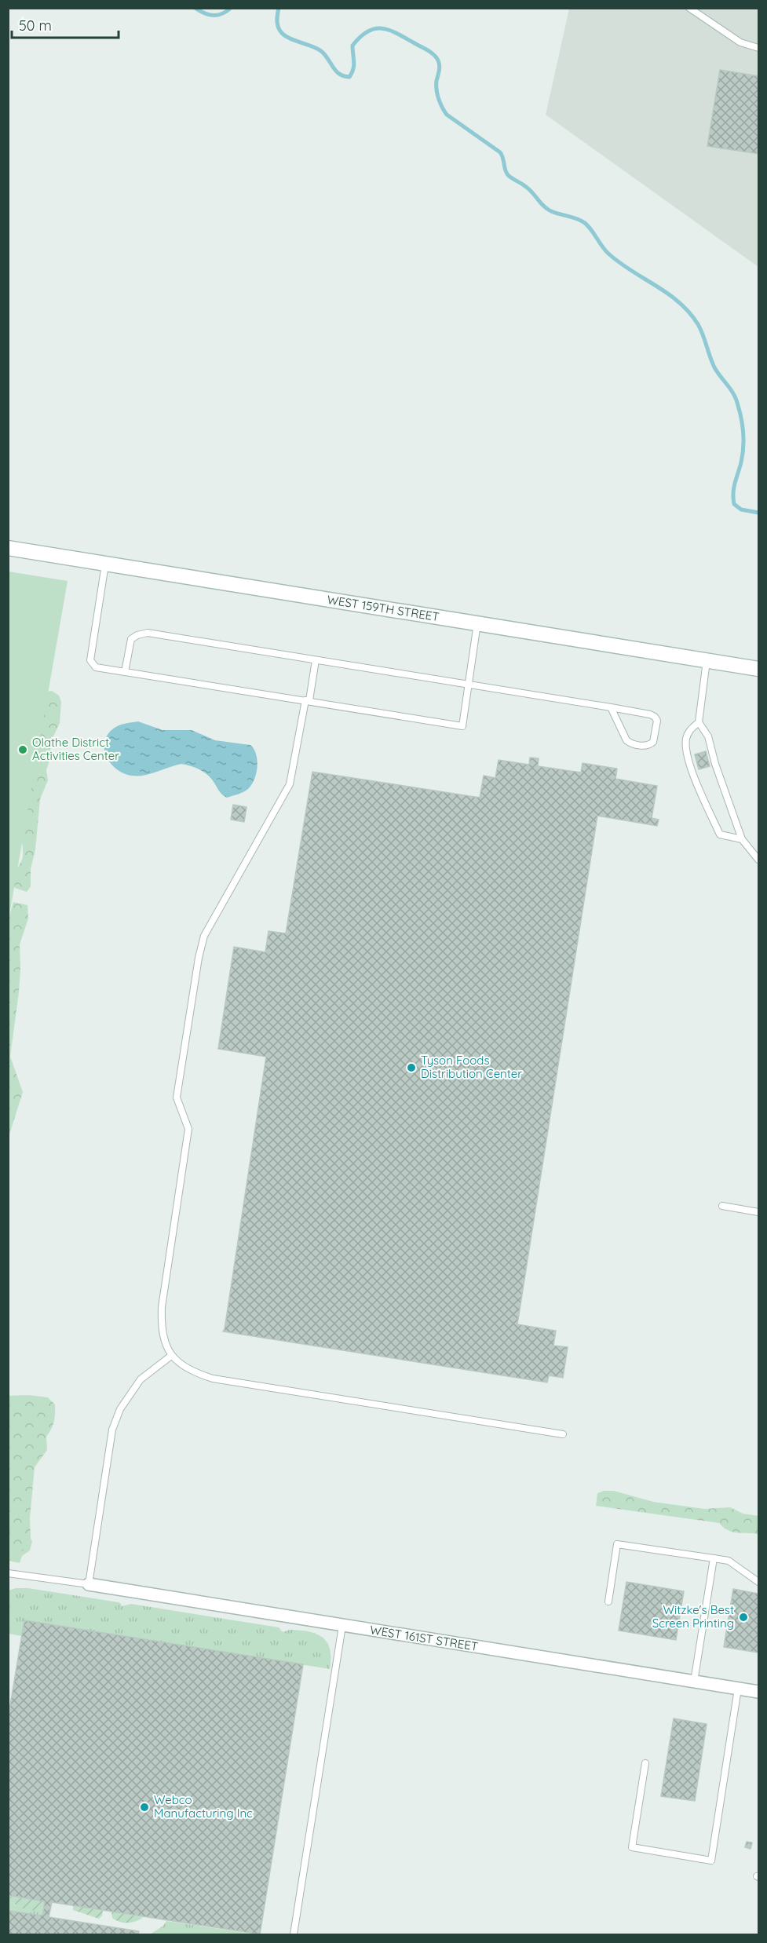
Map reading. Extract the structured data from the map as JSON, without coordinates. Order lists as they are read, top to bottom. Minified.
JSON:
{"streets":{"street":["WEST 159TH STREET","WEST 161ST STREET"]},"places":["Olathe District Activities Center","Tyson Foods Distribution Center","Witzke's Best Screen Printing","Webco Manufacturing Inc"],"scale_bar":"50 m"}
